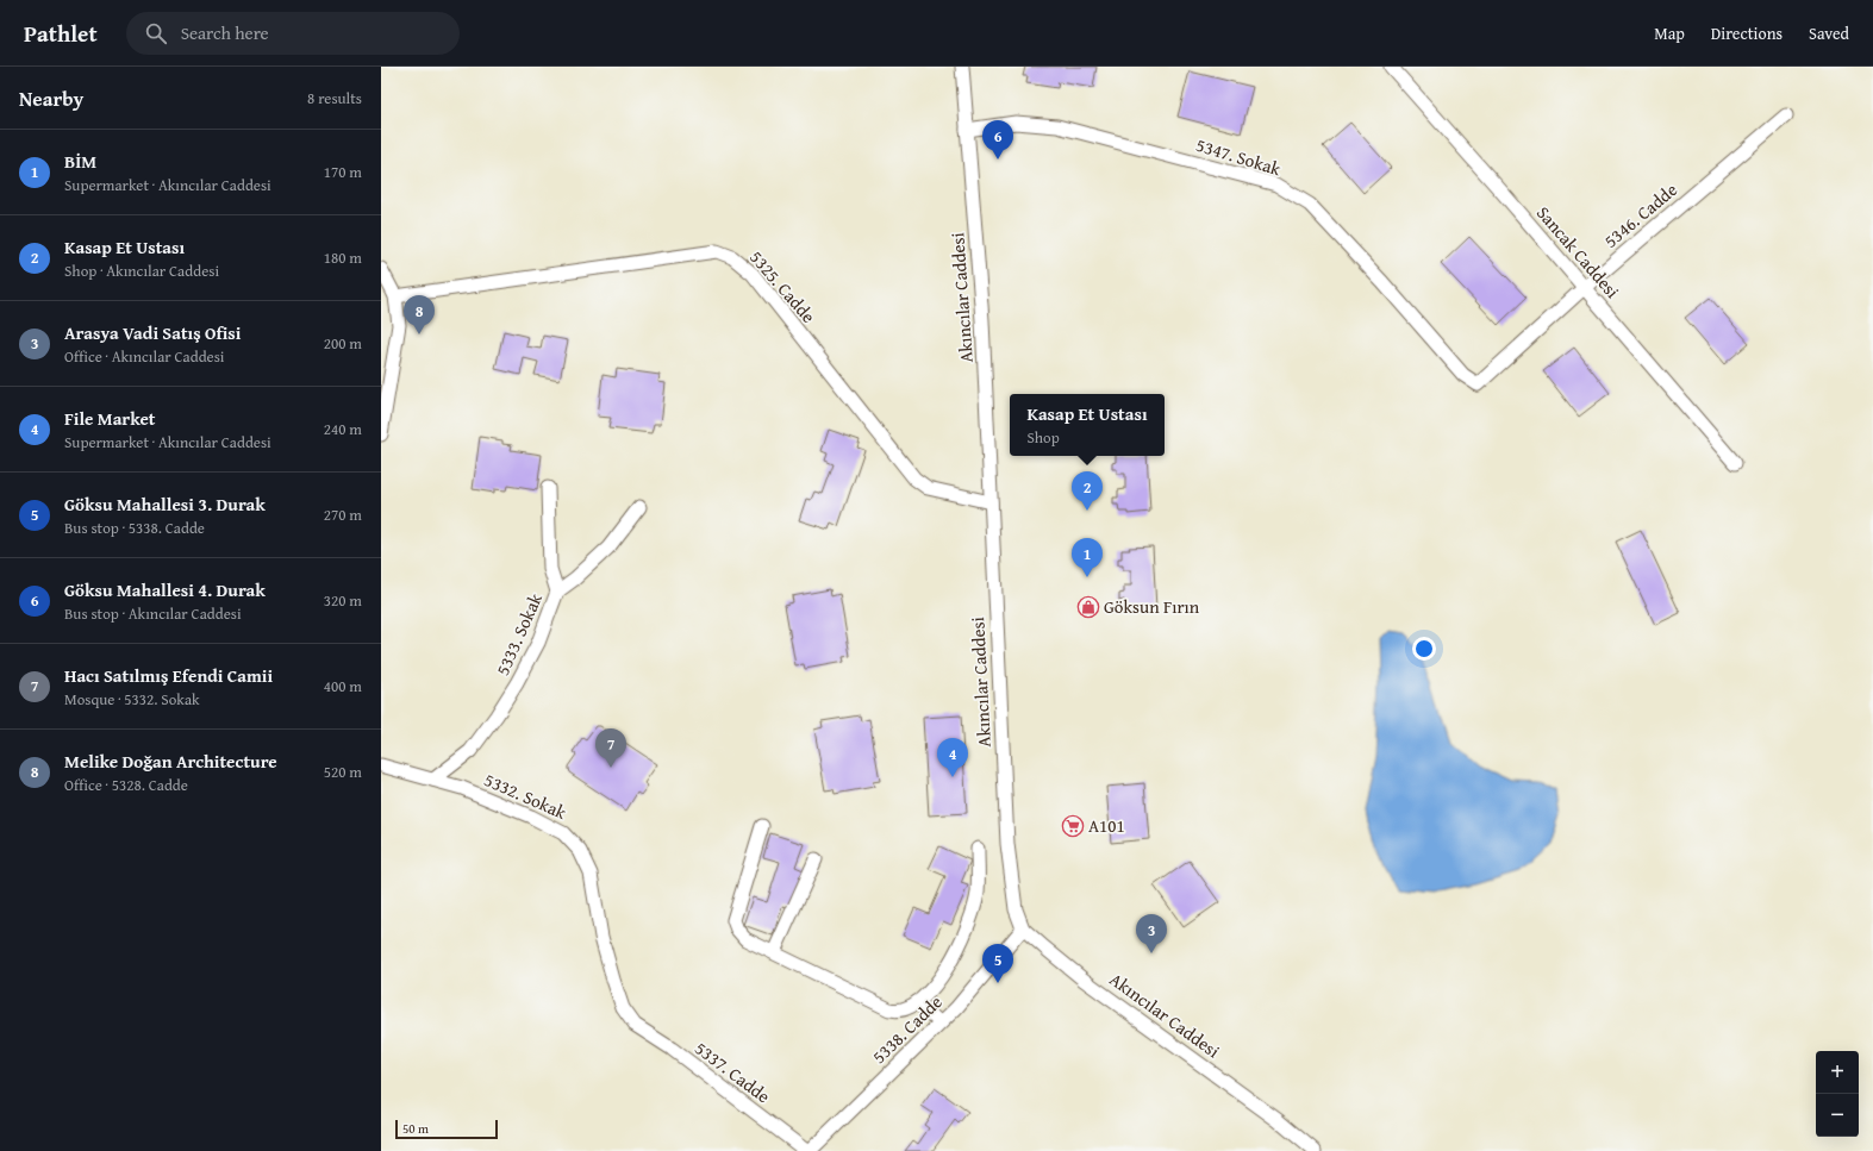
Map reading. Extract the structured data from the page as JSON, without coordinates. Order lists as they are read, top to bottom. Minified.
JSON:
{"streets":{"street":["5347. Sokak","5346. Cadde","Sancak Caddesi","5325. Cadde","Akıncılar Caddesi","5333. Sokak","5332. Sokak","5338. Cadde","5337. Cadde"]},"crossings":[["5347. Sokak","5346. Cadde"],["5347. Sokak","Akıncılar Caddesi"],["5346. Cadde","Sancak Caddesi"],["5325. Cadde","Akıncılar Caddesi"],["Akıncılar Caddesi","5338. Cadde"],["5333. Sokak","5332. Sokak"],["5332. Sokak","5337. Cadde"]],"places":{"shop":["Göksun Fırın"],"supermarket":["A101"]},"scale_bar":"50 m","page":{"header":"Pathlet","search":"Search here","nav":["Map","Directions","Saved"],"heading":["Nearby","8 results"],"pins":["6","8","2","1","7","4","3","5"],"list":[{"mark":"1","name":"BİM","note":"Supermarket · Akıncılar Caddesi","value":"170 m"},{"mark":"2","name":"Kasap Et Ustası","note":"Shop · Akıncılar Caddesi","value":"180 m"},{"mark":"3","name":"Arasya Vadi Satış Ofisi","note":"Office · Akıncılar Caddesi","value":"200 m"},{"mark":"4","name":"File Market","note":"Supermarket · Akıncılar Caddesi","value":"240 m"},{"mark":"5","name":"Göksu Mahallesi 3. Durak","note":"Bus stop · 5338. Cadde","value":"270 m"},{"mark":"6","name":"Göksu Mahallesi 4. Durak","note":"Bus stop · Akıncılar Caddesi","value":"320 m"},{"mark":"7","name":"Hacı Satılmış Efendi Camii","note":"Mosque · 5332. Sokak","value":"400 m"},{"mark":"8","name":"Melike Doğan Architecture","note":"Office · 5328. Cadde","value":"520 m"}],"popup":["Kasap Et Ustası","Shop"],"map_buttons":["+","−"],"scale":"50 m"}}
